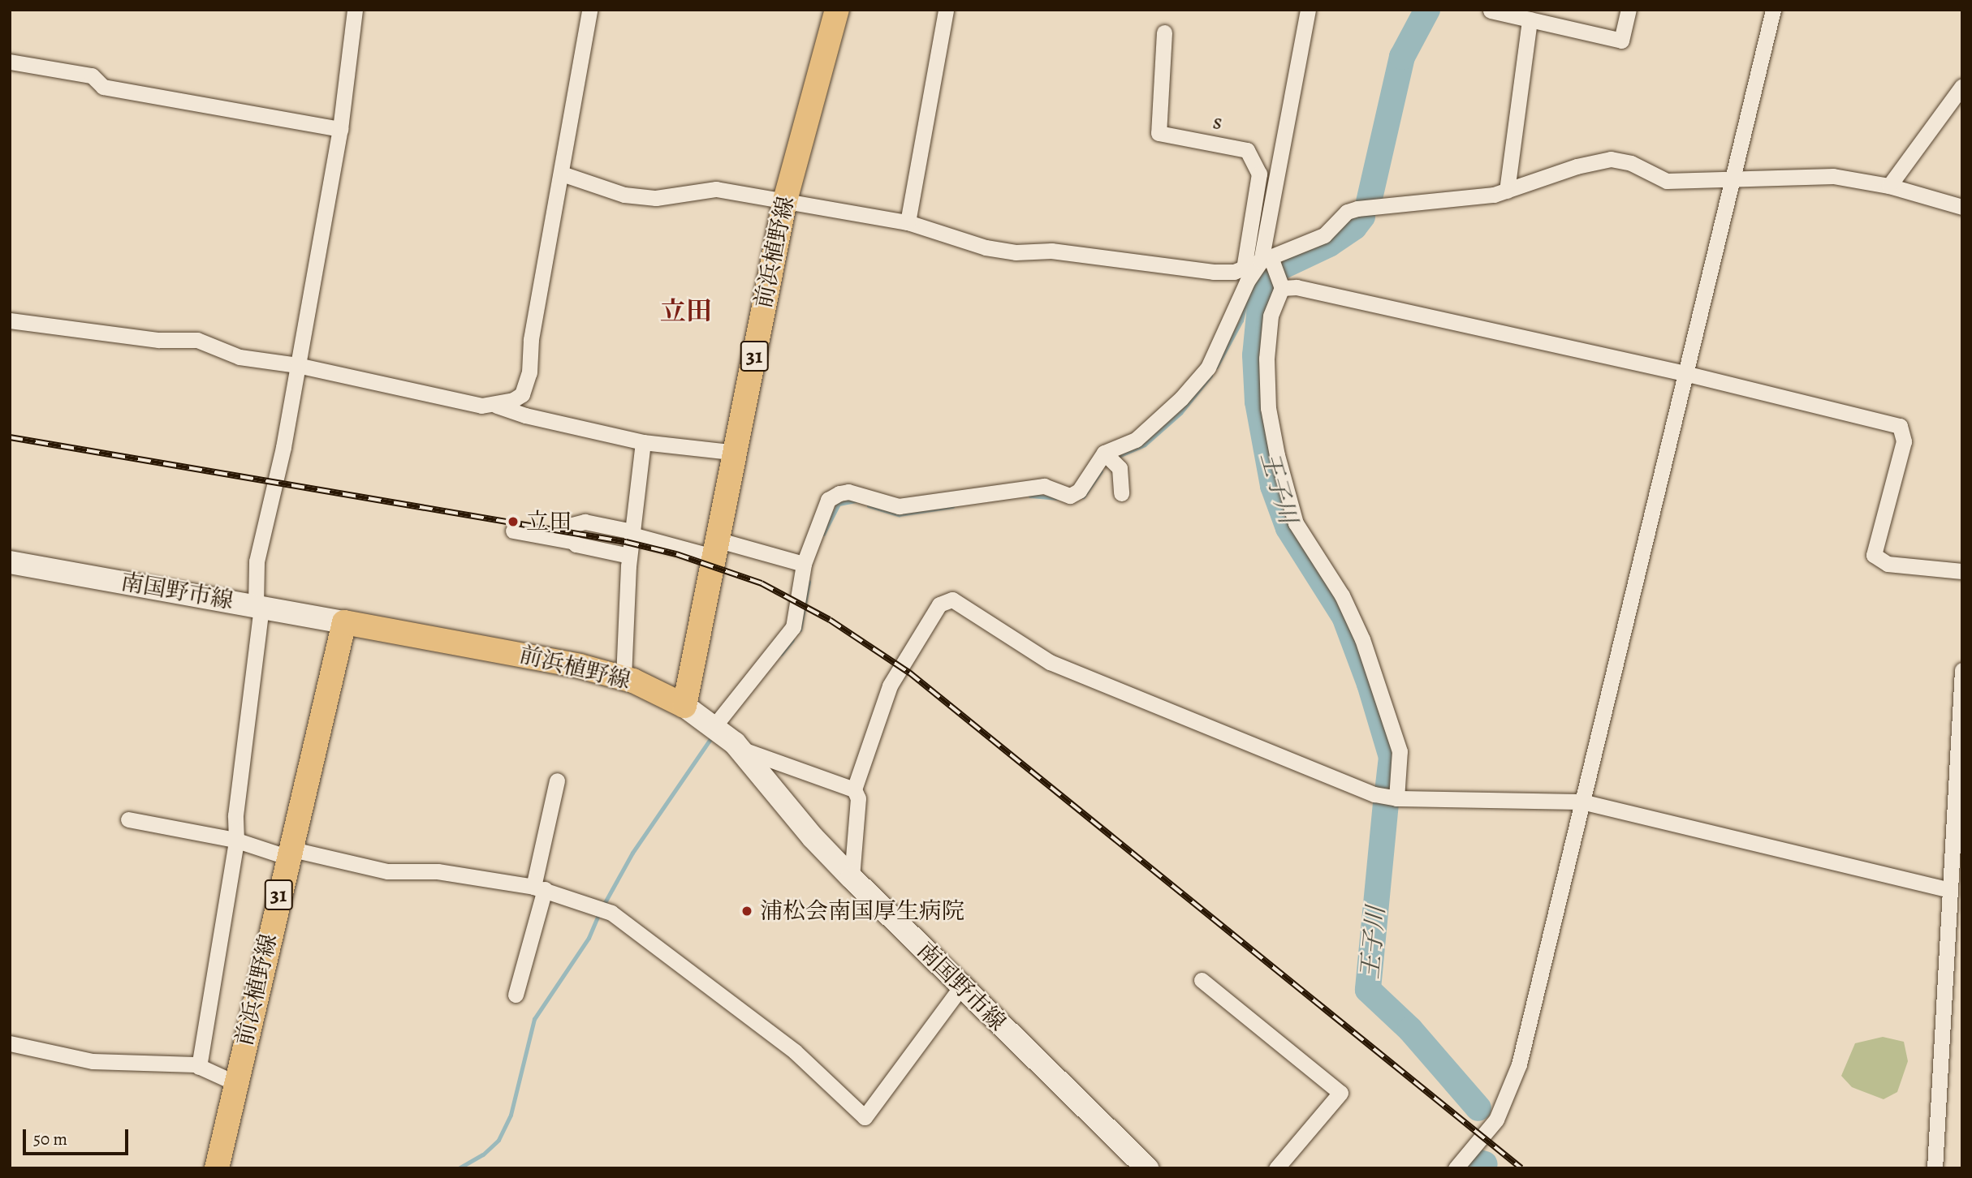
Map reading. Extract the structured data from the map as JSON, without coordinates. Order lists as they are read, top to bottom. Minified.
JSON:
{"streets":{"main road":["前浜植野線","31","南国野市線"],"street":["s"]},"crossings":[["前浜植野線","南国野市線"]],"districts":["立田"],"water":["王子川"],"places":["立田","浦松会南国厚生病院"],"scale_bar":"50 m"}
